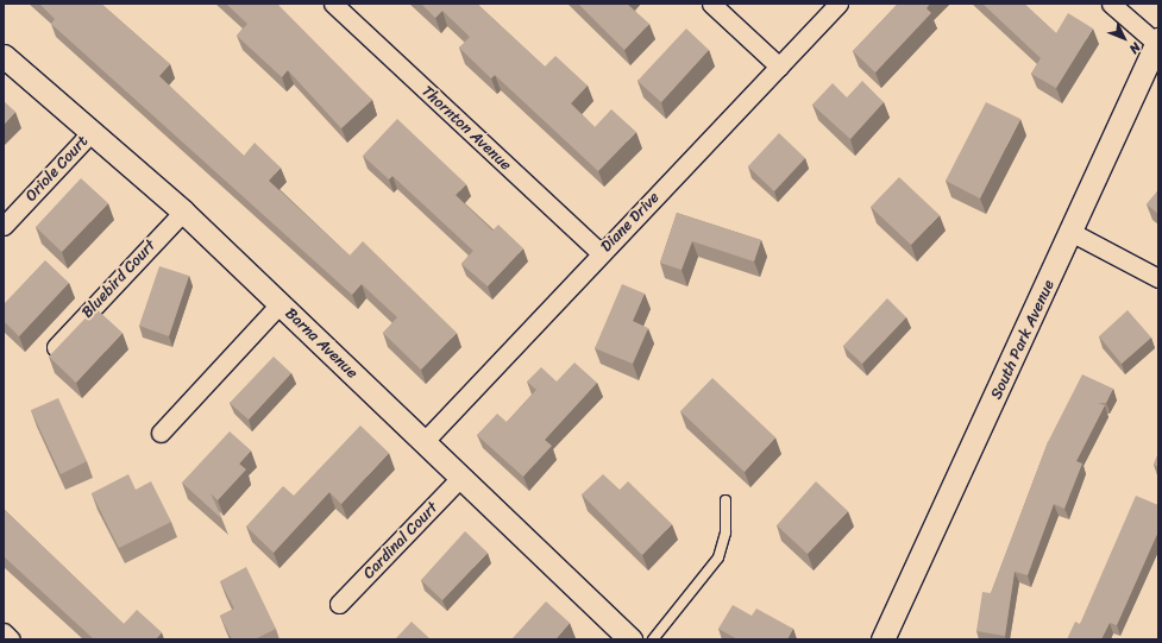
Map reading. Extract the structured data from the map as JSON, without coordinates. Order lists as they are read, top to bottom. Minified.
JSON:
{"streets":{"street":["Thornton Avenue","Oriole Court","Diane Drive","Bluebird Court","South Park Avenue","Barna Avenue","Cardinal Court"]},"crossings":[["Thornton Avenue","Diane Drive"],["Oriole Court","Barna Avenue"],["Diane Drive","Barna Avenue"],["Bluebird Court","Barna Avenue"],["Barna Avenue","Cardinal Court"]],"north":"bottom right"}
